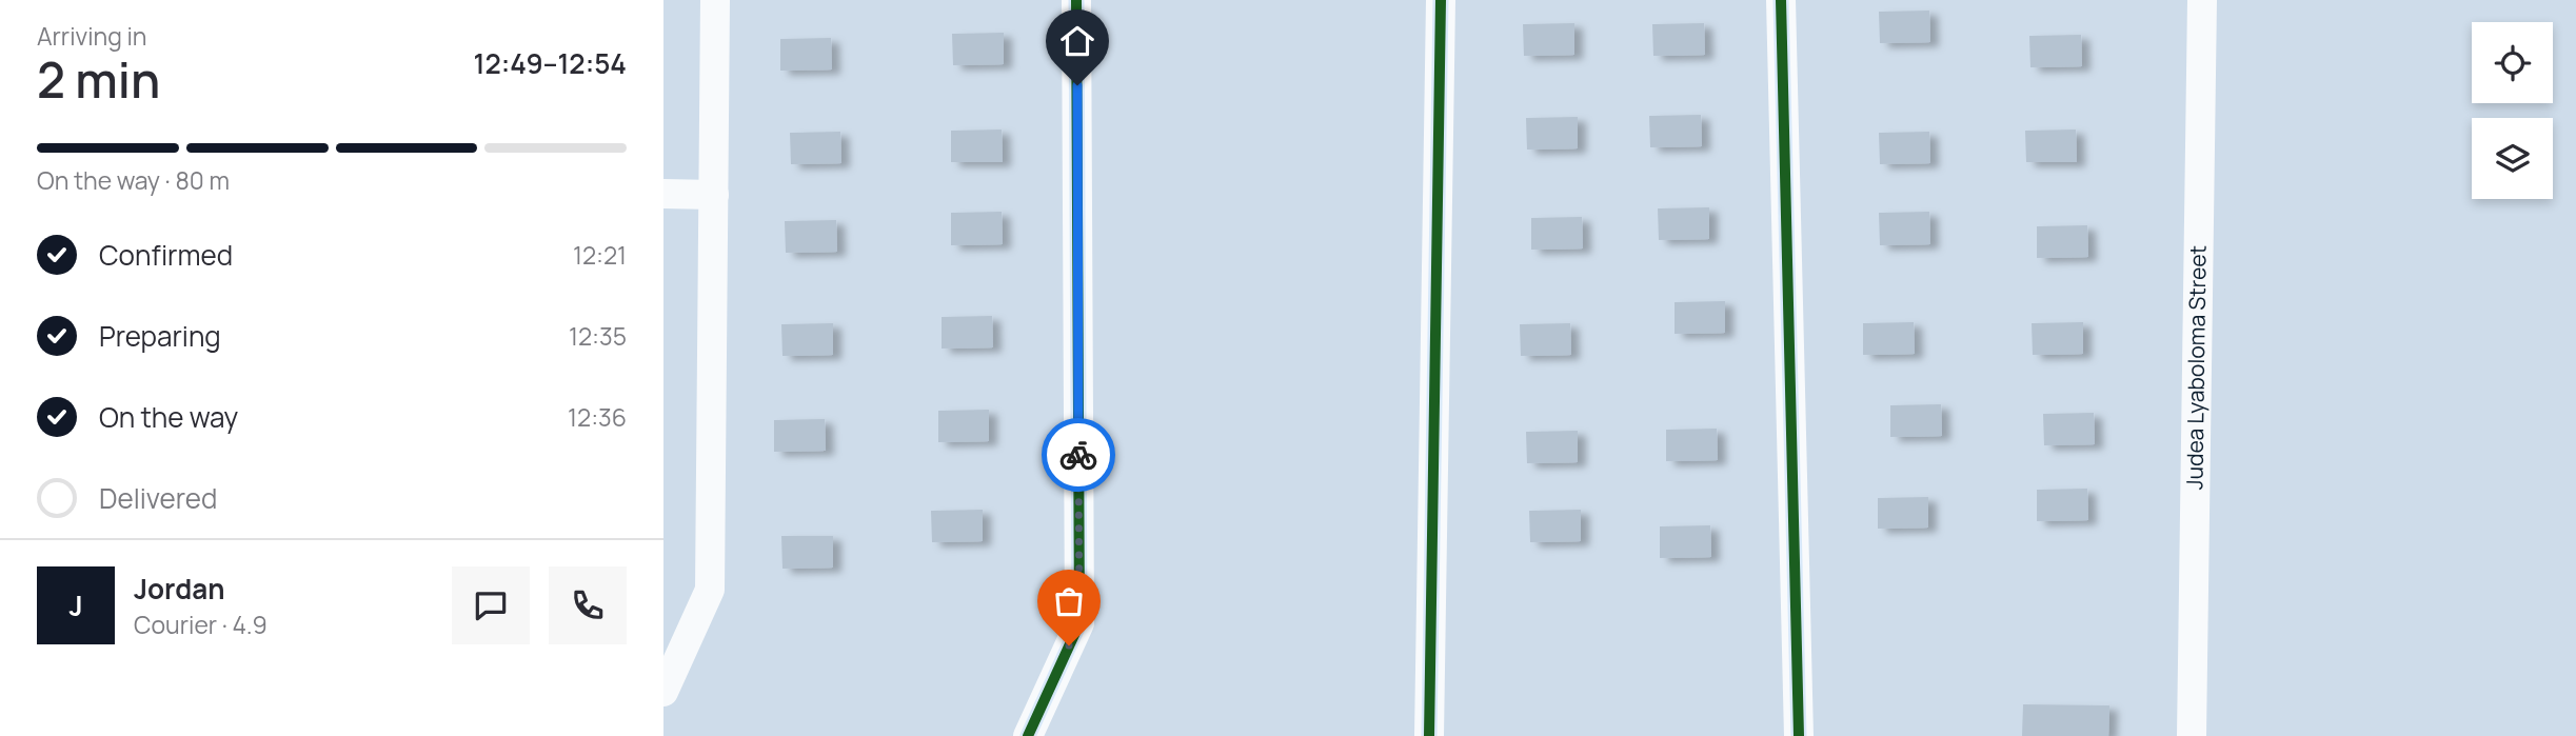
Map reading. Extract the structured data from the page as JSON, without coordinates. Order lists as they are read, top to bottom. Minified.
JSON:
{"streets":{"street":["Judea Lyaboloma Street"]},"page":{"heading":["2 min","Arriving in","12:49–12:54"],"panel":["Jordan","Courier · 4.9"],"bar":"On the way · 80 m","list":[["Confirmed","12:21"],["Preparing","12:35"],["On the way","12:36"],"Delivered"],"round":"J"}}
